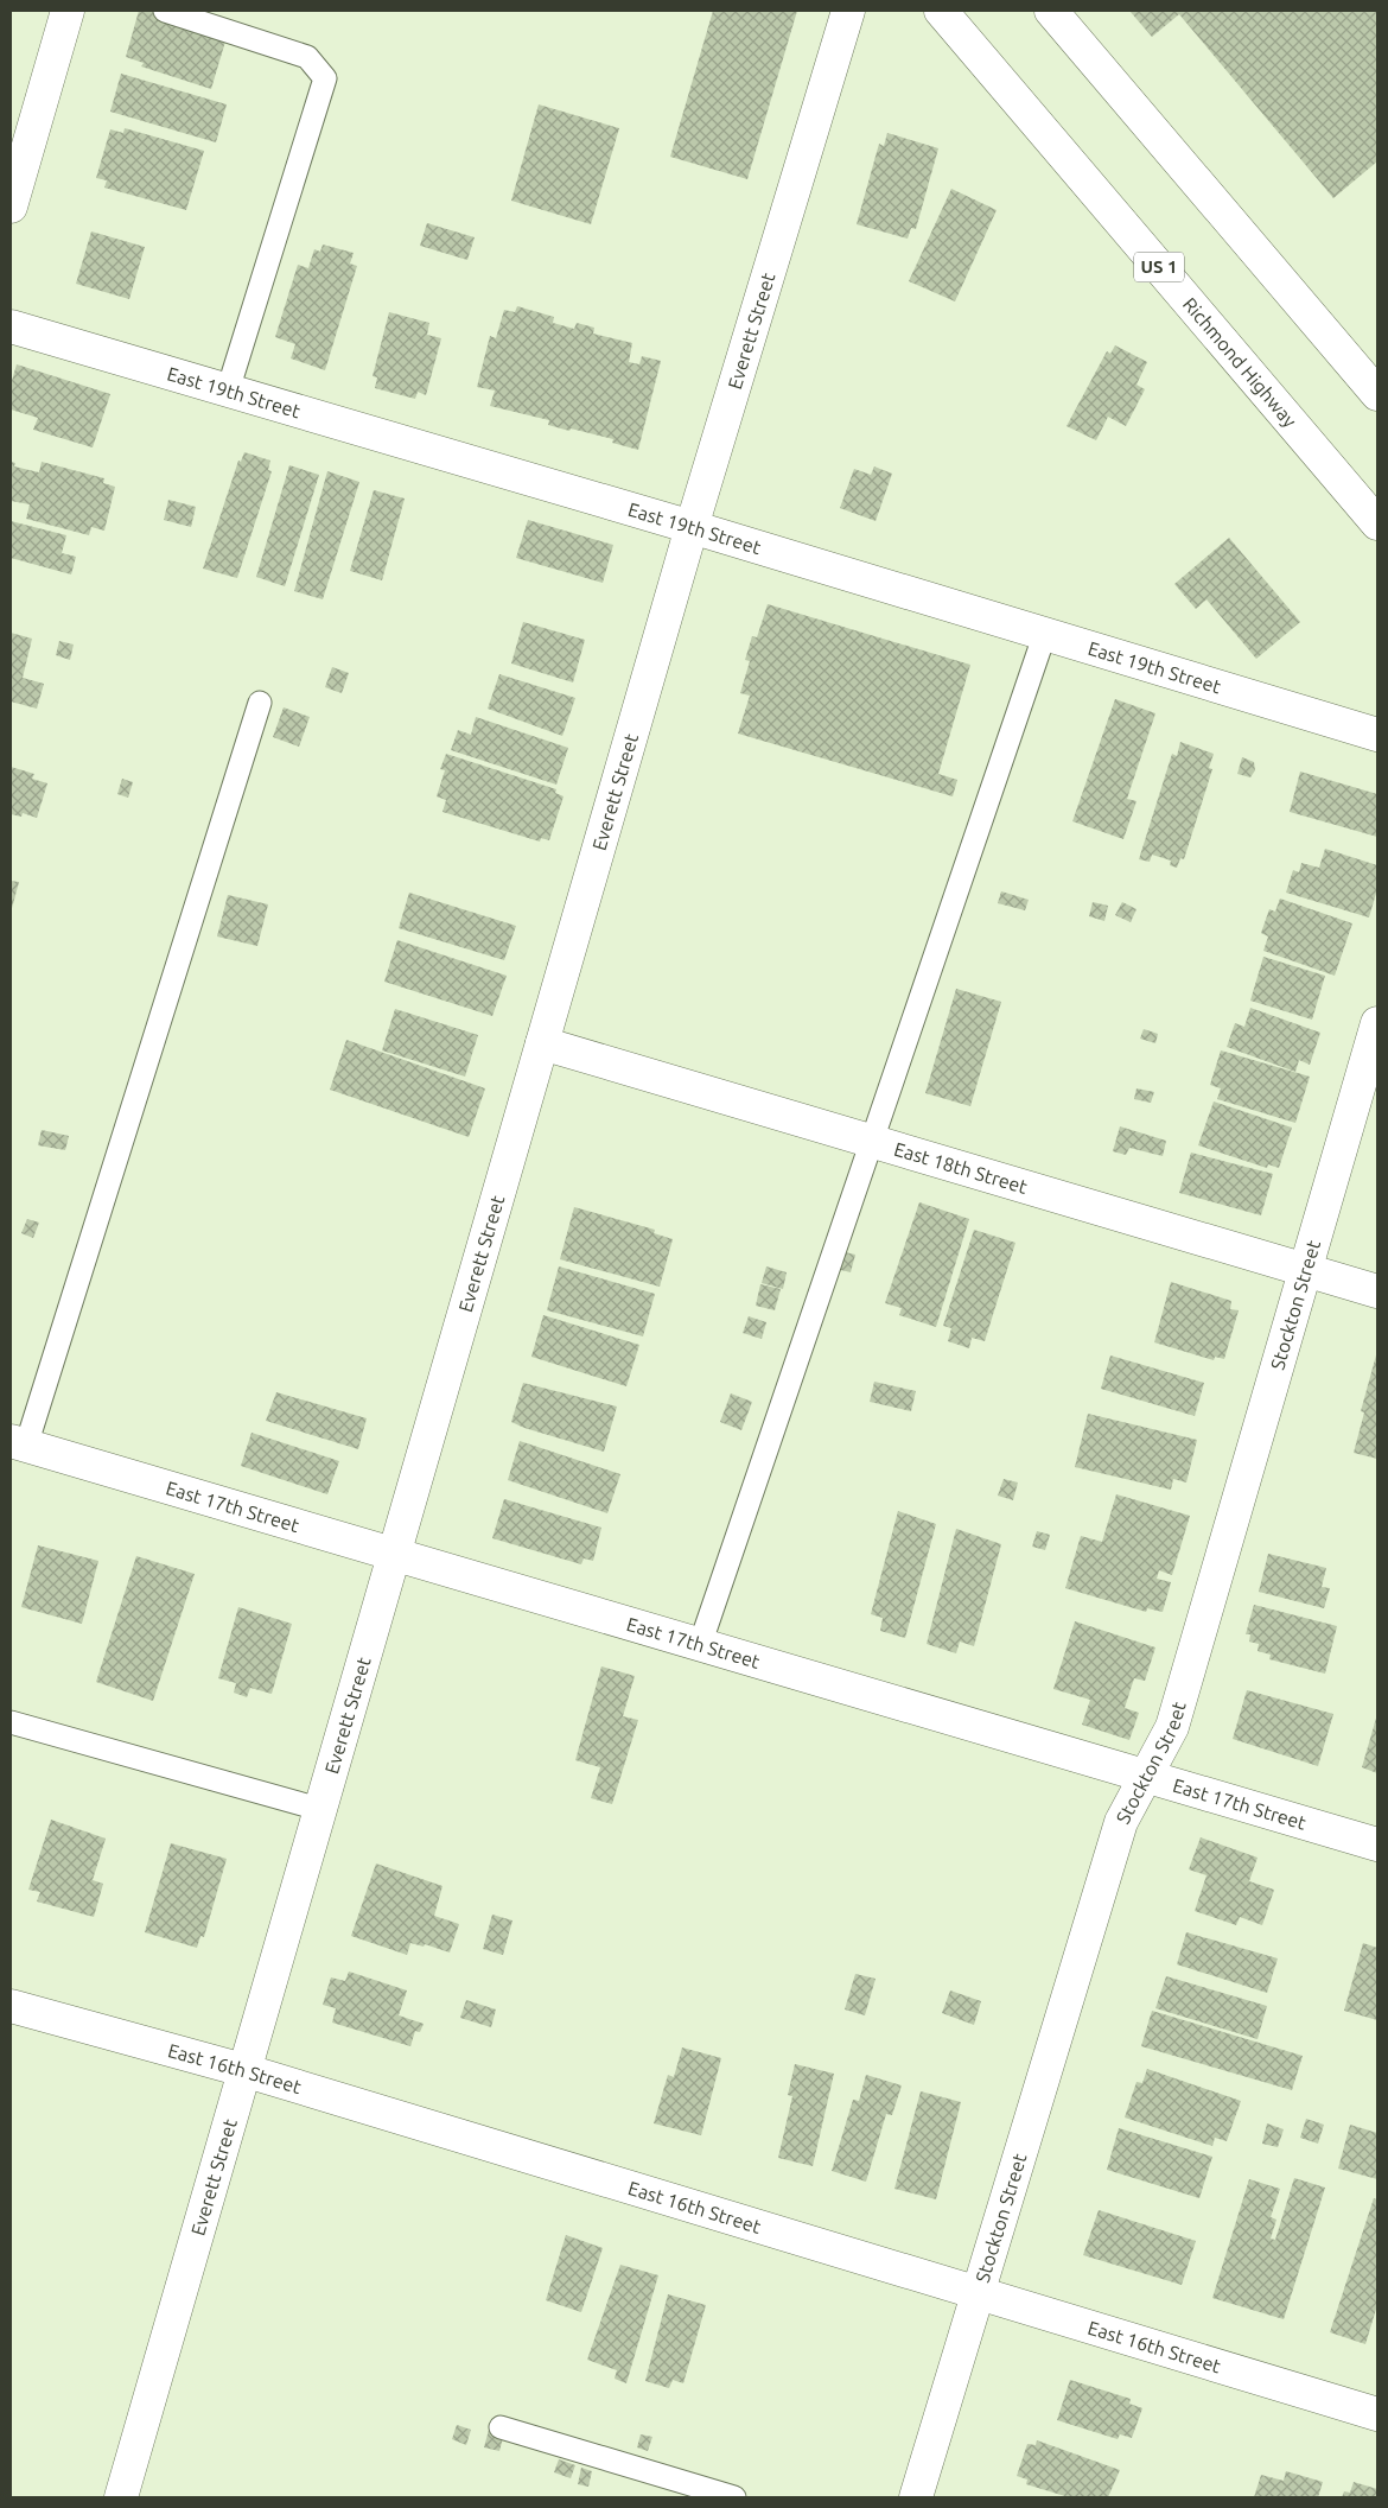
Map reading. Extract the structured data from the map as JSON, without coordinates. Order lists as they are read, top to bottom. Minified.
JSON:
{"streets":{"street":["US 1","Everett Street","Richmond Highway","East 19th Street","East 18th Street","Stockton Street","East 17th Street","East 16th Street"]},"crossings":[["Everett Street","East 19th Street"],["Everett Street","East 18th Street"],["Everett Street","East 17th Street"],["Everett Street","East 16th Street"],["East 18th Street","Stockton Street"],["Stockton Street","East 17th Street"],["Stockton Street","East 16th Street"]]}
